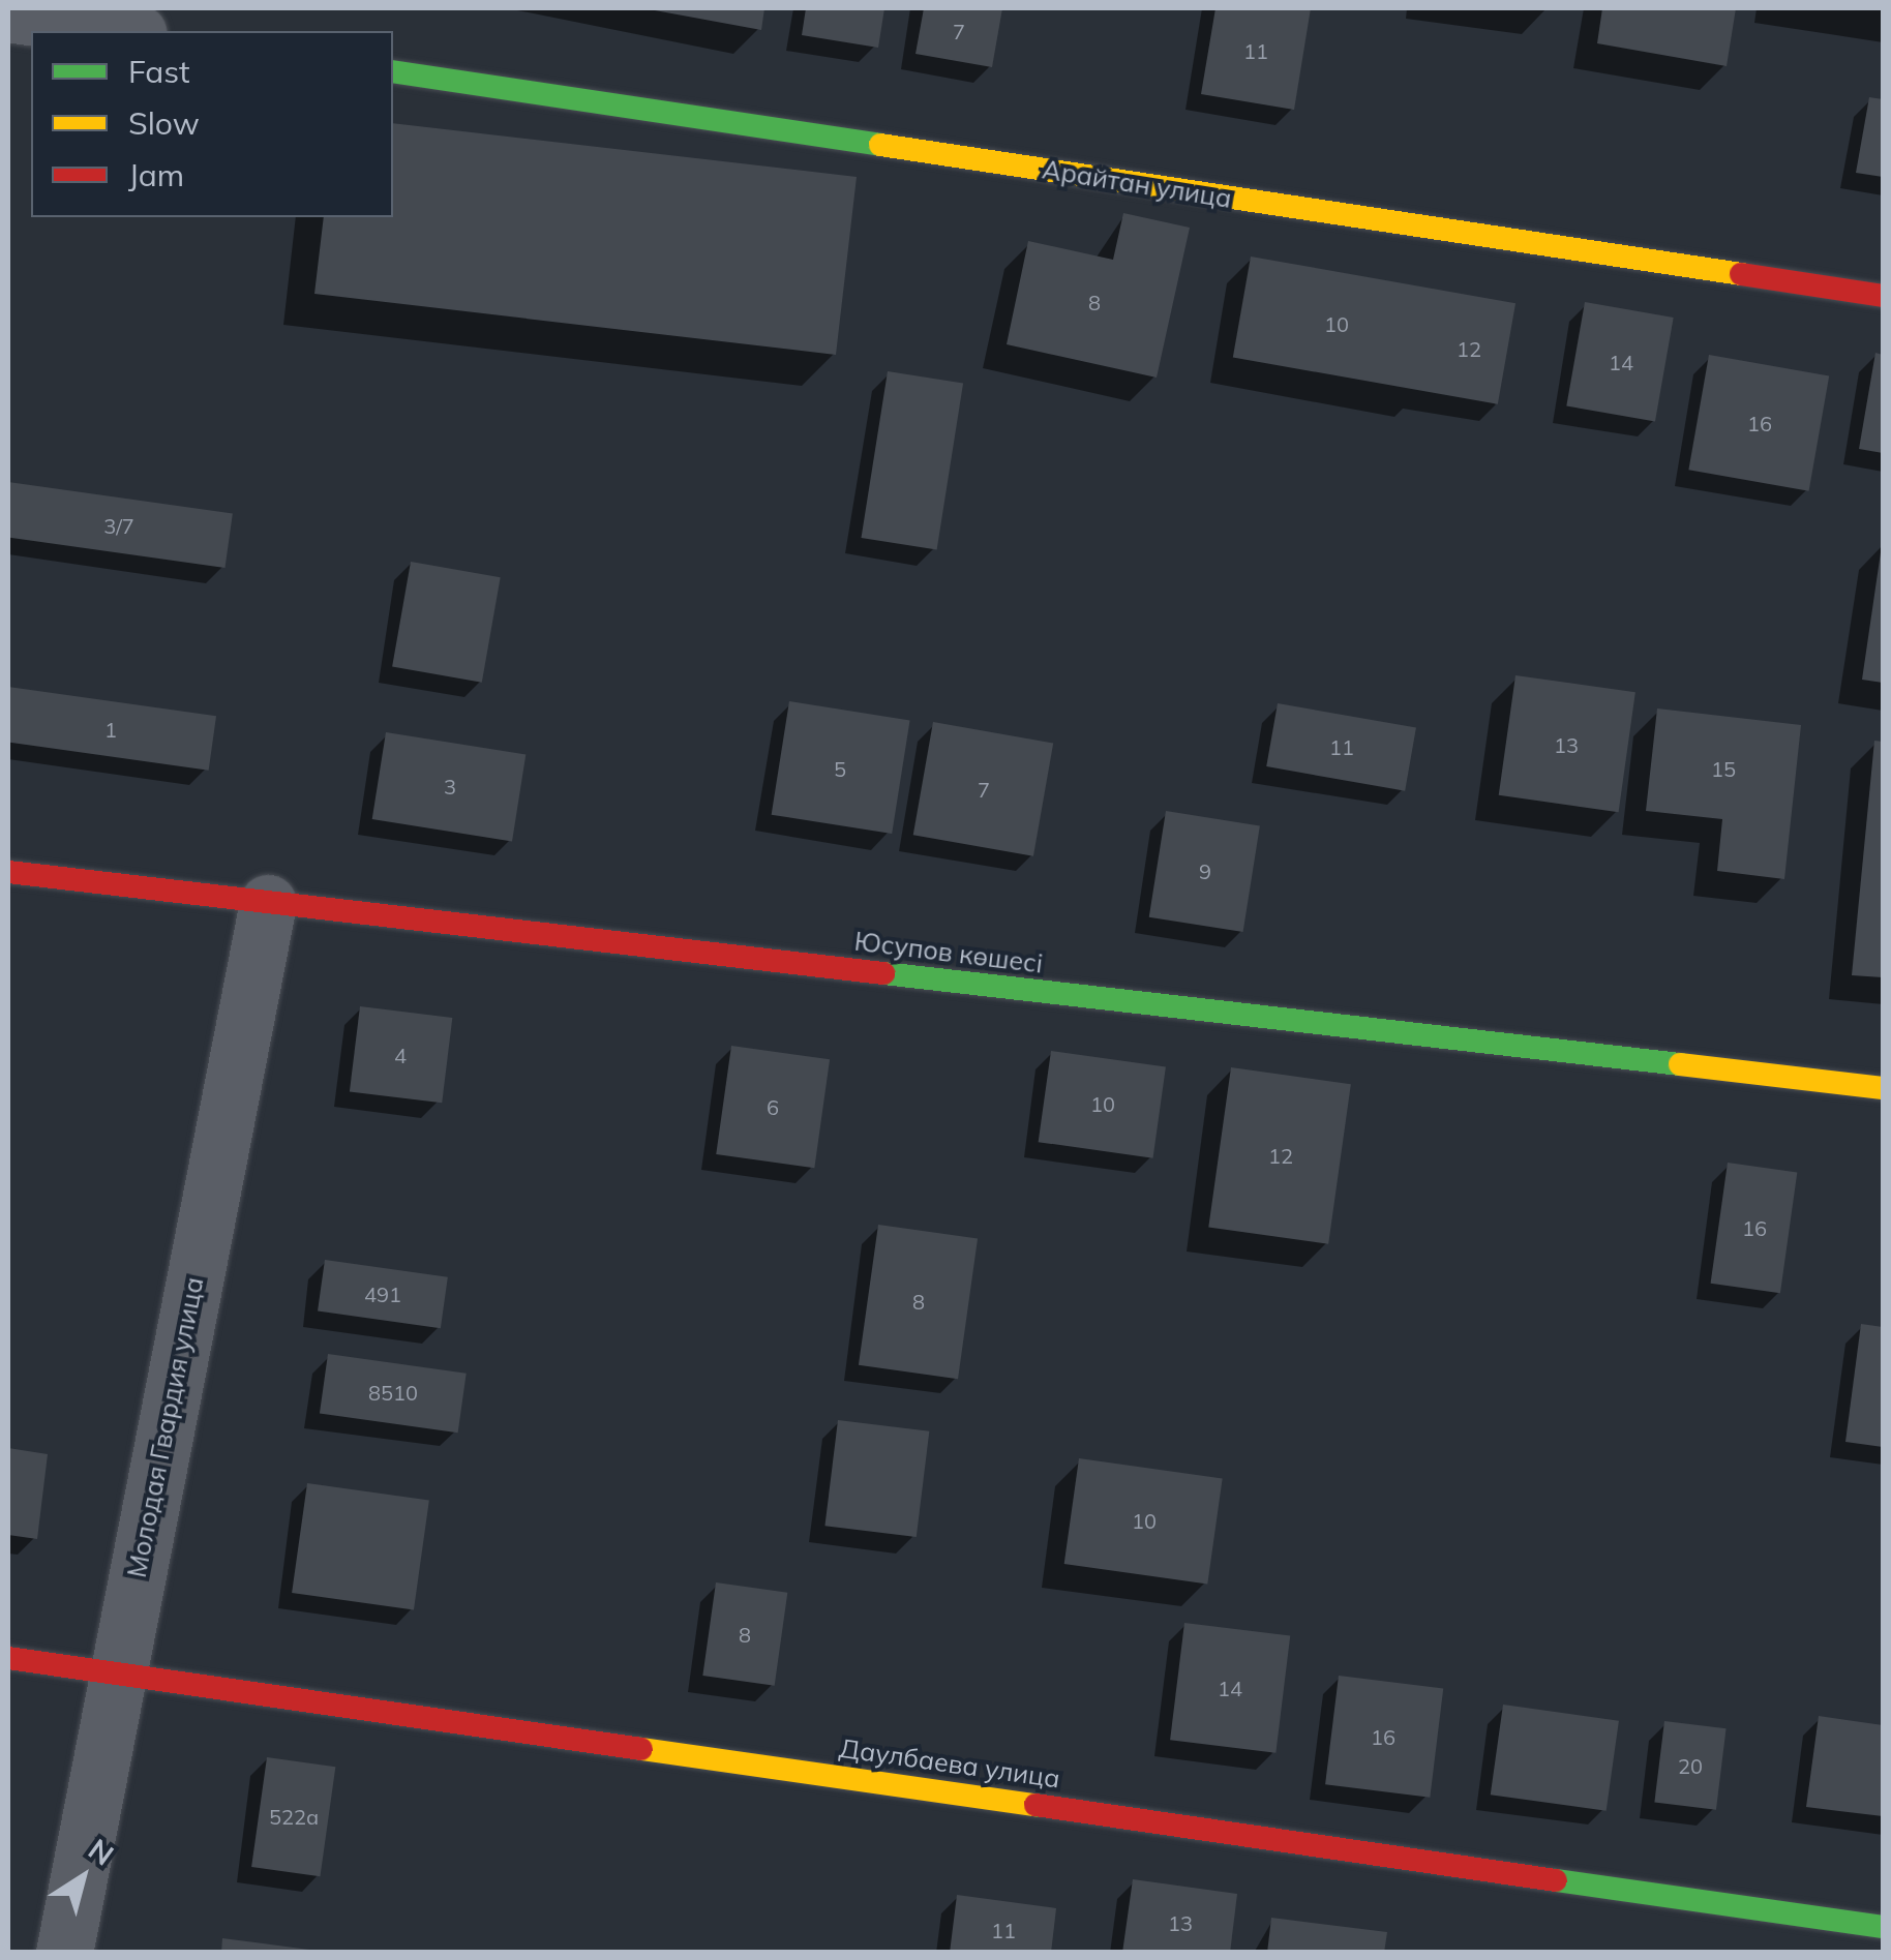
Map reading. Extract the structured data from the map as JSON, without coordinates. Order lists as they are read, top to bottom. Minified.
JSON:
{"streets":{"street":["Арайтан улица","Юсупов көшесі","Молодая Гвардия улица","Даулбаева улица"]},"crossings":[["Юсупов көшесі","Молодая Гвардия улица"],["Молодая Гвардия улица","Даулбаева улица"]],"house_numbers":["7","11","8","10","12","14","16","3/7","1","13","11","5","15","3","7","9","4","10","6","12","16","491","8","8510","10","8","14","16","20","522а","13","11"],"legend":["Fast","Slow","Jam"],"north":"top right"}
